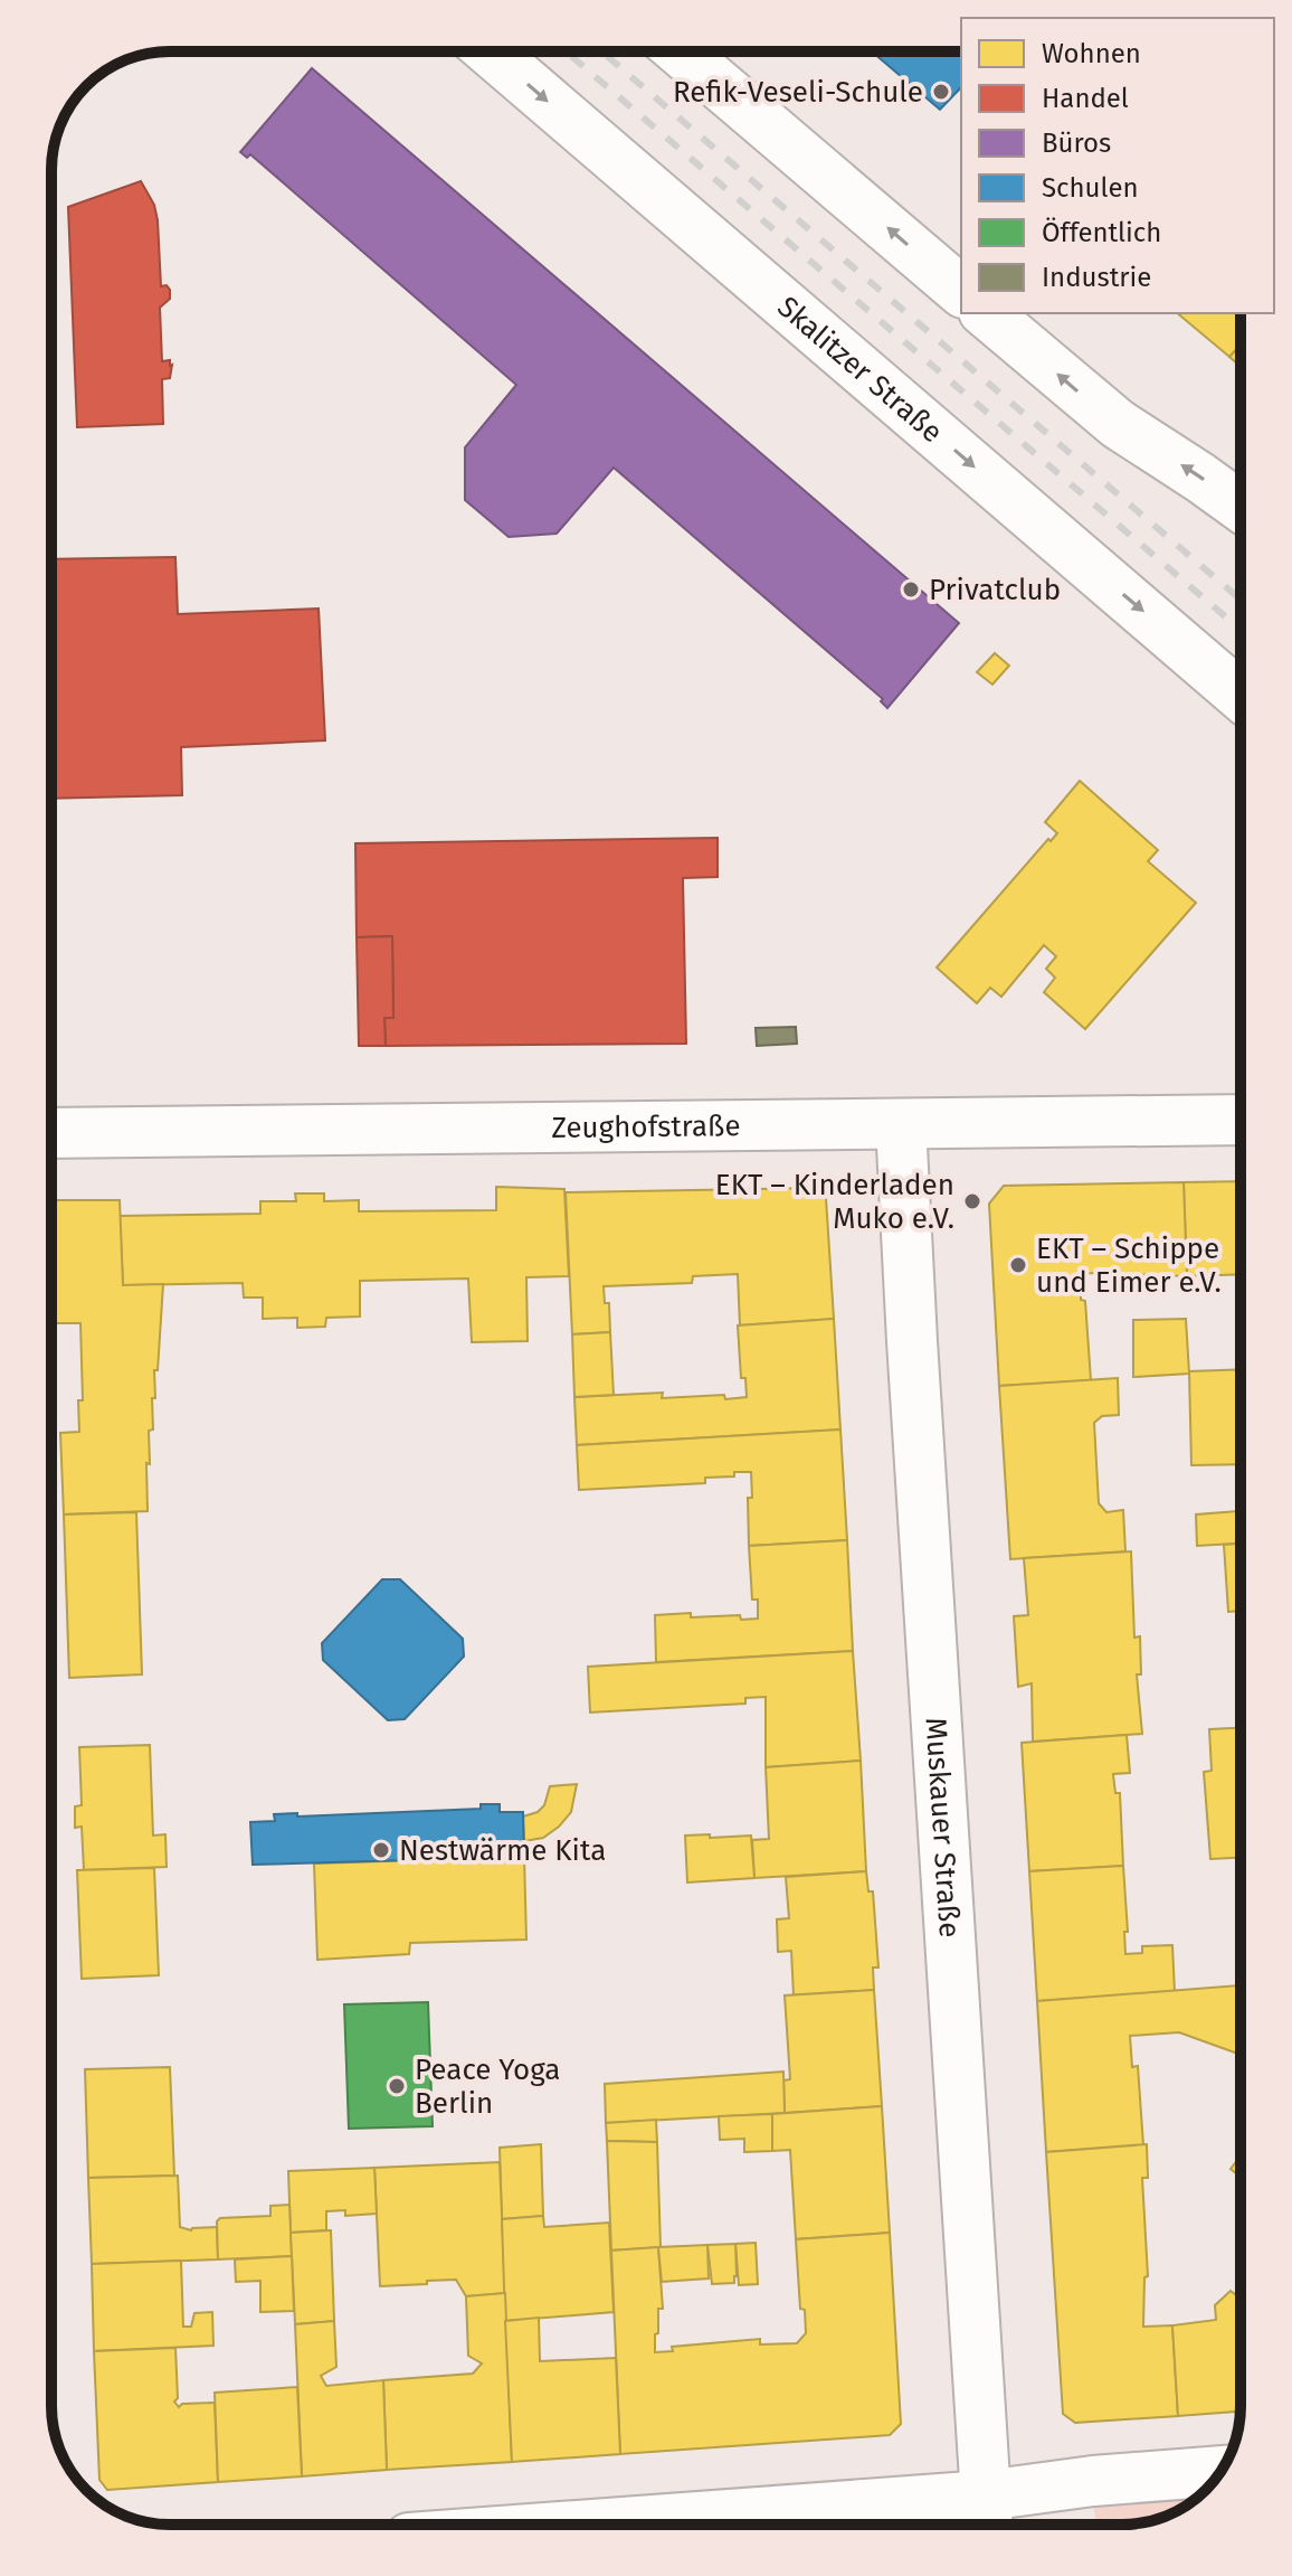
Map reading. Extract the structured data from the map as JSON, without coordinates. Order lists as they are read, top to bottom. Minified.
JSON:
{"streets":{"street":["Skalitzer Straße","Zeughofstraße","Muskauer Straße"]},"crossings":[["Zeughofstraße","Muskauer Straße"]],"places":["Refik-Veseli-Schule","Privatclub","EKT – Kinderladen Muko e.V.","EKT – Schippe und Eimer e.V.","Nestwärme Kita","Peace Yoga Berlin"],"legend":["Wohnen","Handel","Büros","Schulen","Öffentlich","Industrie"]}
